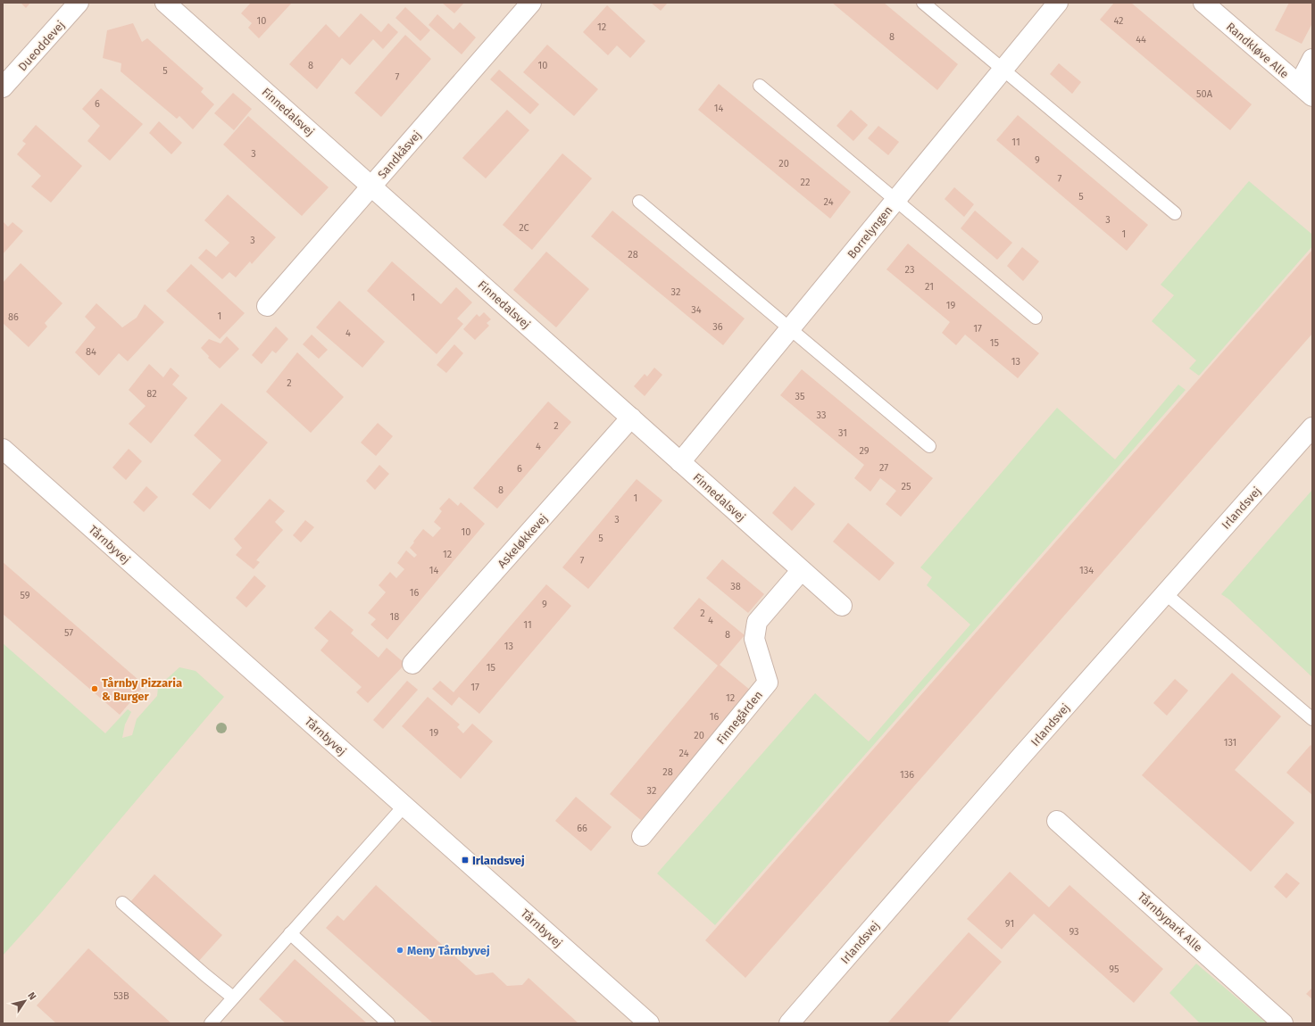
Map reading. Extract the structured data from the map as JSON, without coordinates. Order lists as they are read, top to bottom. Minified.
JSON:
{"streets":{"street":["Dueoddevej","Randkløve Alle","Finnedalsvej","Sandkåsvej","Borrelyngen","Irlandsvej","Askeløkkevej","Tårnbyvej","Finnegården","Tårnbypark Alle"]},"crossings":[["Finnedalsvej","Sandkåsvej"],["Finnedalsvej","Borrelyngen"],["Finnedalsvej","Askeløkkevej"],["Finnedalsvej","Finnegården"]],"places":{"other":["Tårnby Pizzaria & Burger","Meny Tårnbyvej"],"transit":["Irlandsvej"]},"house_numbers":["10","42","12","8","44","8","10","5","7","50A","6","14","11","3","9","20","7","22","5","24","3","2C","1","3","28","23","21","32","1","19","34","1","86","36","17","4","15","84","13","2","82","35","33","2","31","4","29","27","6","25","8","1","3","10","5","12","7","14","134","38","16","59","9","2","18","4","11","57","8","13","15","17","12","16","19","20","131","24","28","136","32","66","91","93","95","53B"],"north":"top right"}
